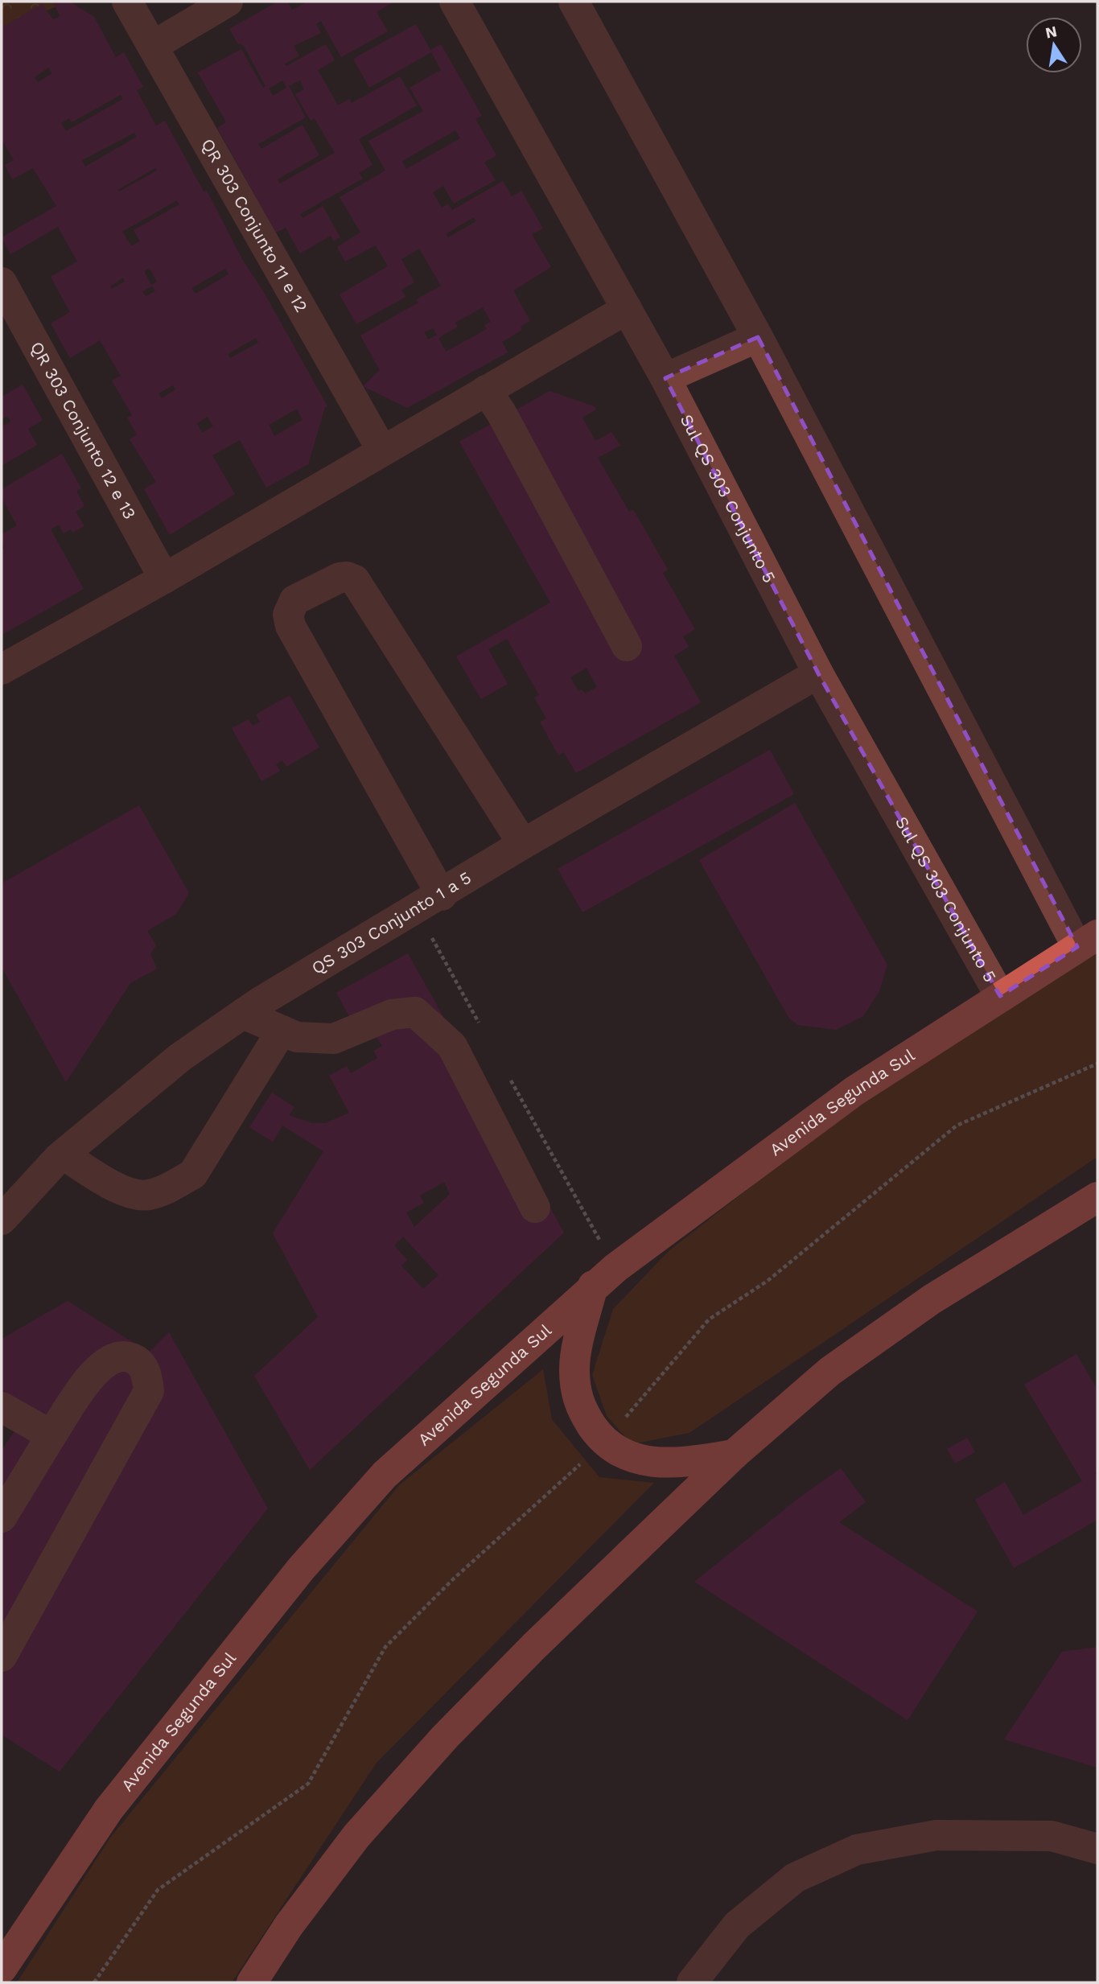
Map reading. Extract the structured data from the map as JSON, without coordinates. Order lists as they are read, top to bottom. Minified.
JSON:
{"streets":{"main road":["Avenida Segunda Sul"],"street":["QR 303 Conjunto 11 e 12","QR 303 Conjunto 12 e 13","Sul QS 303 Conjunto 5","QS 303 Conjunto 1 a 5"]},"crossings":[["Sul QS 303 Conjunto 5","QS 303 Conjunto 1 a 5"],["Sul QS 303 Conjunto 5","Avenida Segunda Sul"]],"north":"top"}
